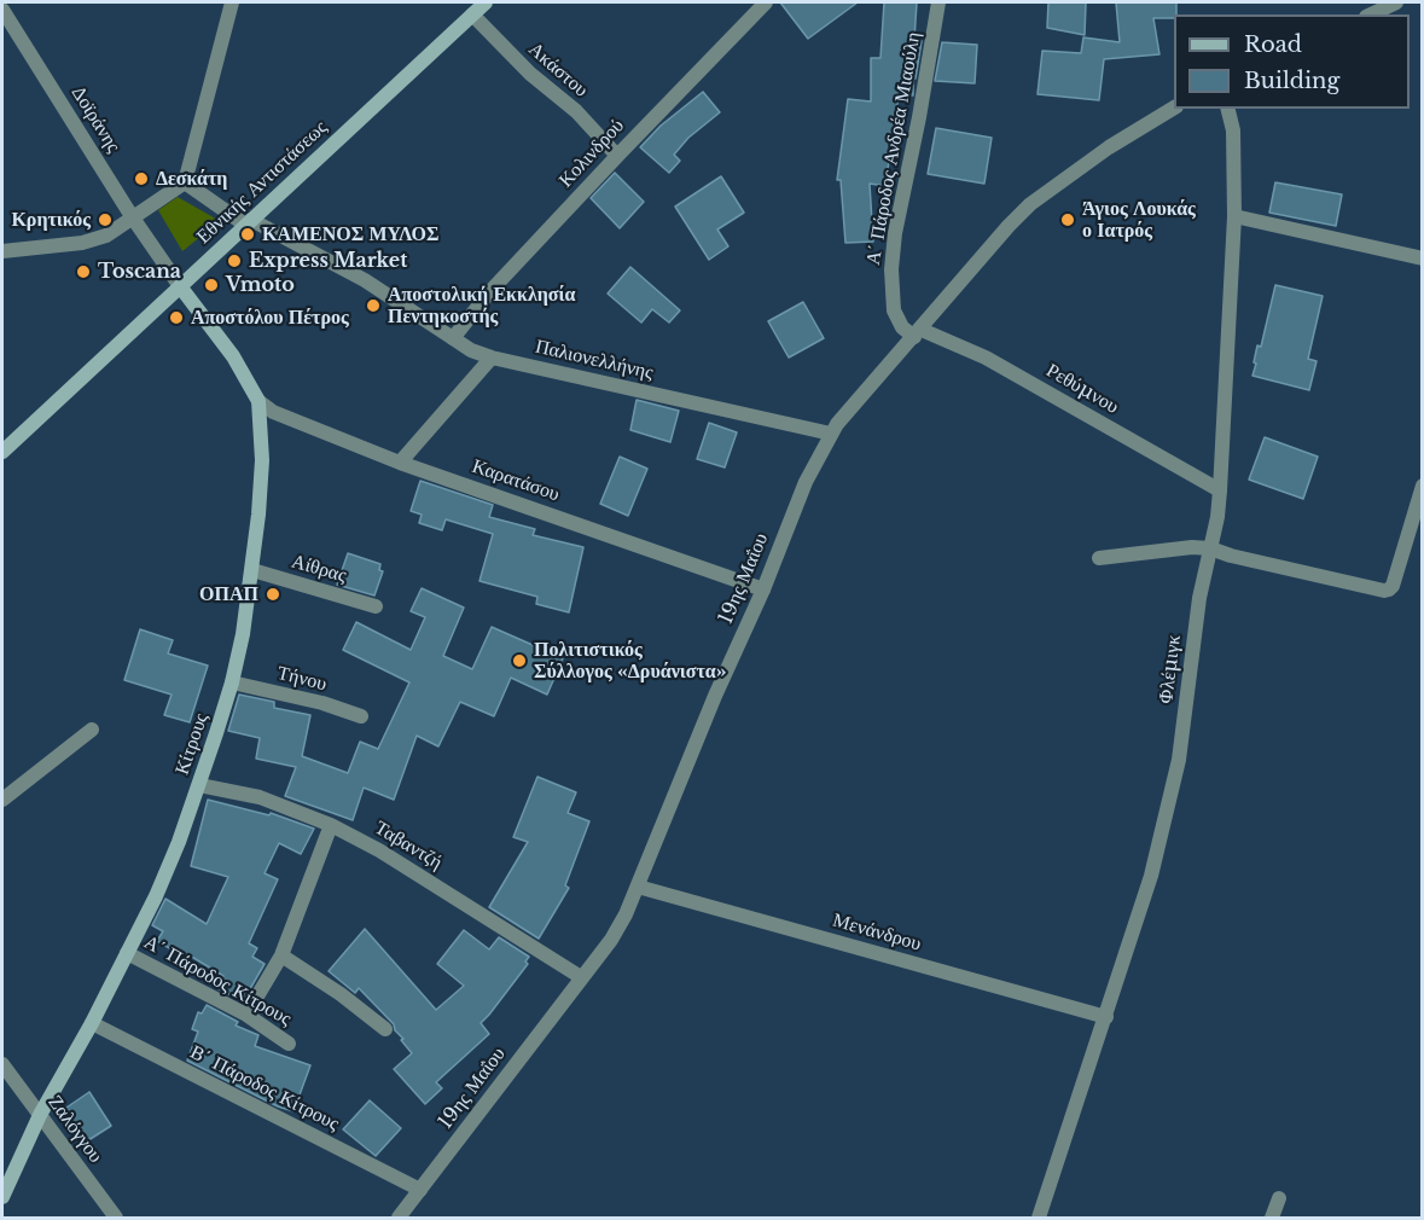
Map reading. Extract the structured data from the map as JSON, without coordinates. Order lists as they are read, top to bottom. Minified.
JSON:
{"streets":{"main road":["Εθνικής Αντιστάσεως","Κίτρους"],"street":["Ακάστου","Δοϊράνης","Α΄ Πάροδος Ανδρέα Μιαούλη","Κολινδρού","Παλιονελλήνης","Ρεθύμνου","Καρατάσου","Αίθρας","19ης Μαΐου","Φλέμιγκ","Τήνου","Ταβαντζή","Μενάνδρου","Α΄ Πάροδος Κίτρους","Β΄ Πάροδος Κίτρους","Ζαλόγγου"]},"crossings":[["Ακάστου","Κολινδρού"],["Ακάστου","Εθνικής Αντιστάσεως"],["Δοϊράνης","Εθνικής Αντιστάσεως"],["Δοϊράνης","Κίτρους"],["Α΄ Πάροδος Ανδρέα Μιαούλη","Ρεθύμνου"],["Α΄ Πάροδος Ανδρέα Μιαούλη","19ης Μαΐου"],["Κολινδρού","Παλιονελλήνης"],["Εθνικής Αντιστάσεως","Παλιονελλήνης"],["Εθνικής Αντιστάσεως","Κίτρους"],["Παλιονελλήνης","19ης Μαΐου"],["Ρεθύμνου","19ης Μαΐου"],["Ρεθύμνου","Φλέμιγκ"],["Καρατάσου","19ης Μαΐου"],["Καρατάσου","Κίτρους"],["Αίθρας","Κίτρους"],["19ης Μαΐου","Ταβαντζή"],["19ης Μαΐου","Μενάνδρου"],["19ης Μαΐου","Β΄ Πάροδος Κίτρους"],["Φλέμιγκ","Μενάνδρου"],["Τήνου","Κίτρους"],["Κίτρους","Ταβαντζή"],["Κίτρους","Α΄ Πάροδος Κίτρους"],["Κίτρους","Β΄ Πάροδος Κίτρους"],["Κίτρους","Ζαλόγγου"]],"places":["Δεσκάτη","Κρητικός","Άγιος Λουκάς ο Ιατρός","ΚΑΜΕΝΟΣ ΜΥΛΟΣ","Express Market","Toscana","Vmoto","Αποστολική Εκκλησία Πεντηκοστής","Αποστόλου Πέτρος","ΟΠΑΠ","Πολιτιστικός Σύλλογος «Δρυάνιστα»"],"legend":["Road","Building"]}
